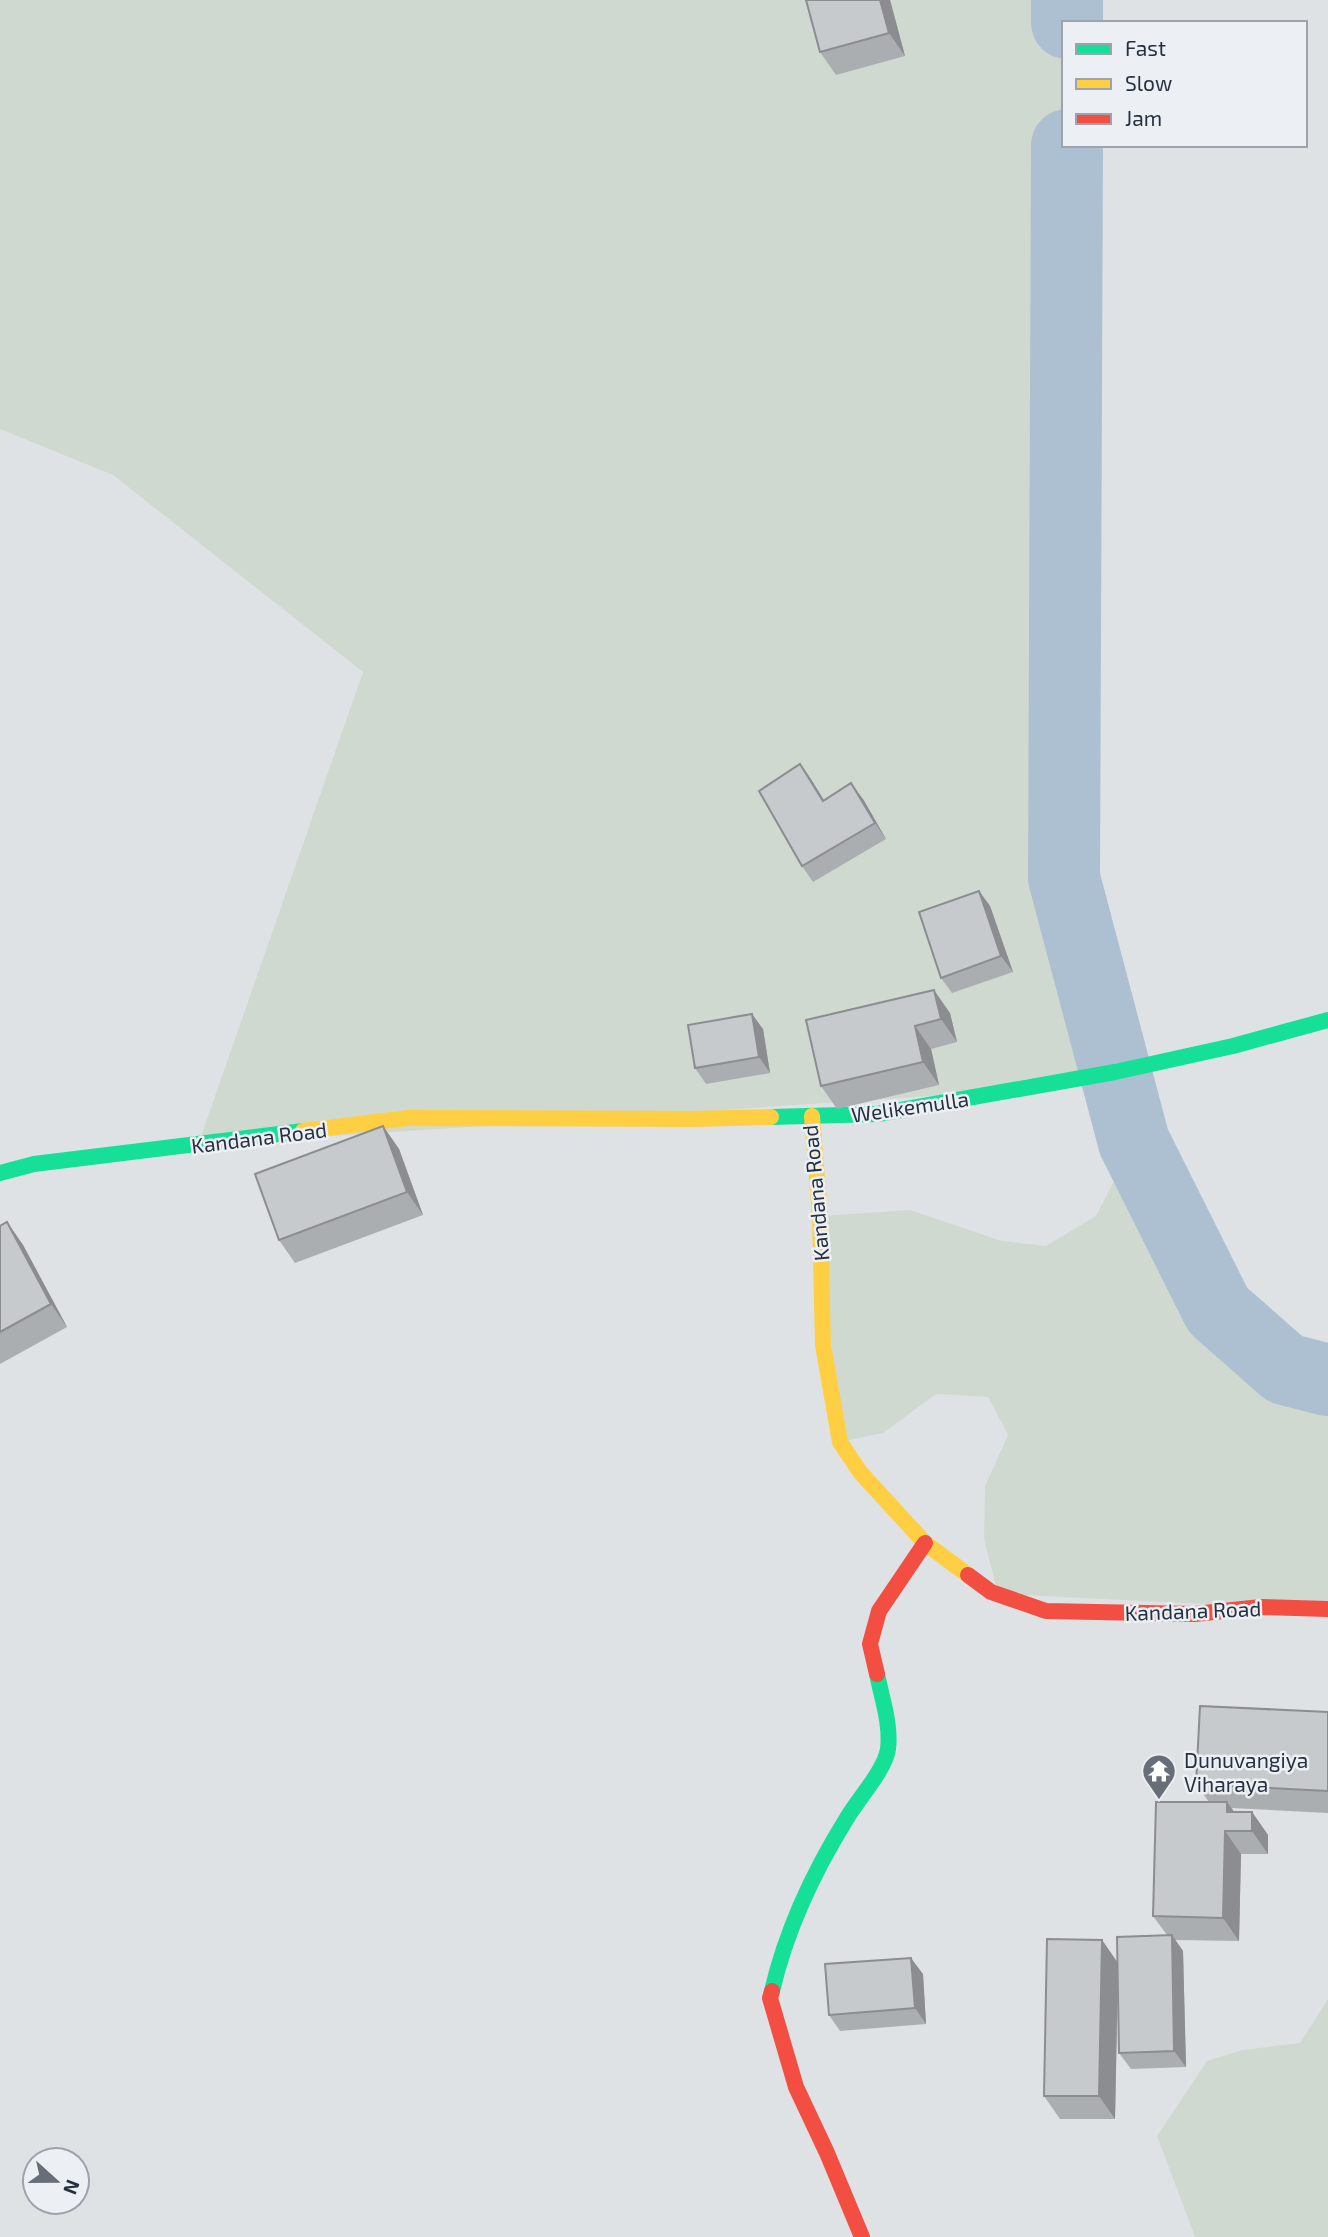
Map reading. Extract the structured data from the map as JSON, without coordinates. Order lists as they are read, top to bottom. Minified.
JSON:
{"streets":{"street":["Welikemulla","Kandana Road"]},"crossings":[["Welikemulla","Kandana Road"]],"places":{"temple":["Dunuvangiya Viharaya"]},"legend":["Fast","Slow","Jam"],"north":"right"}
